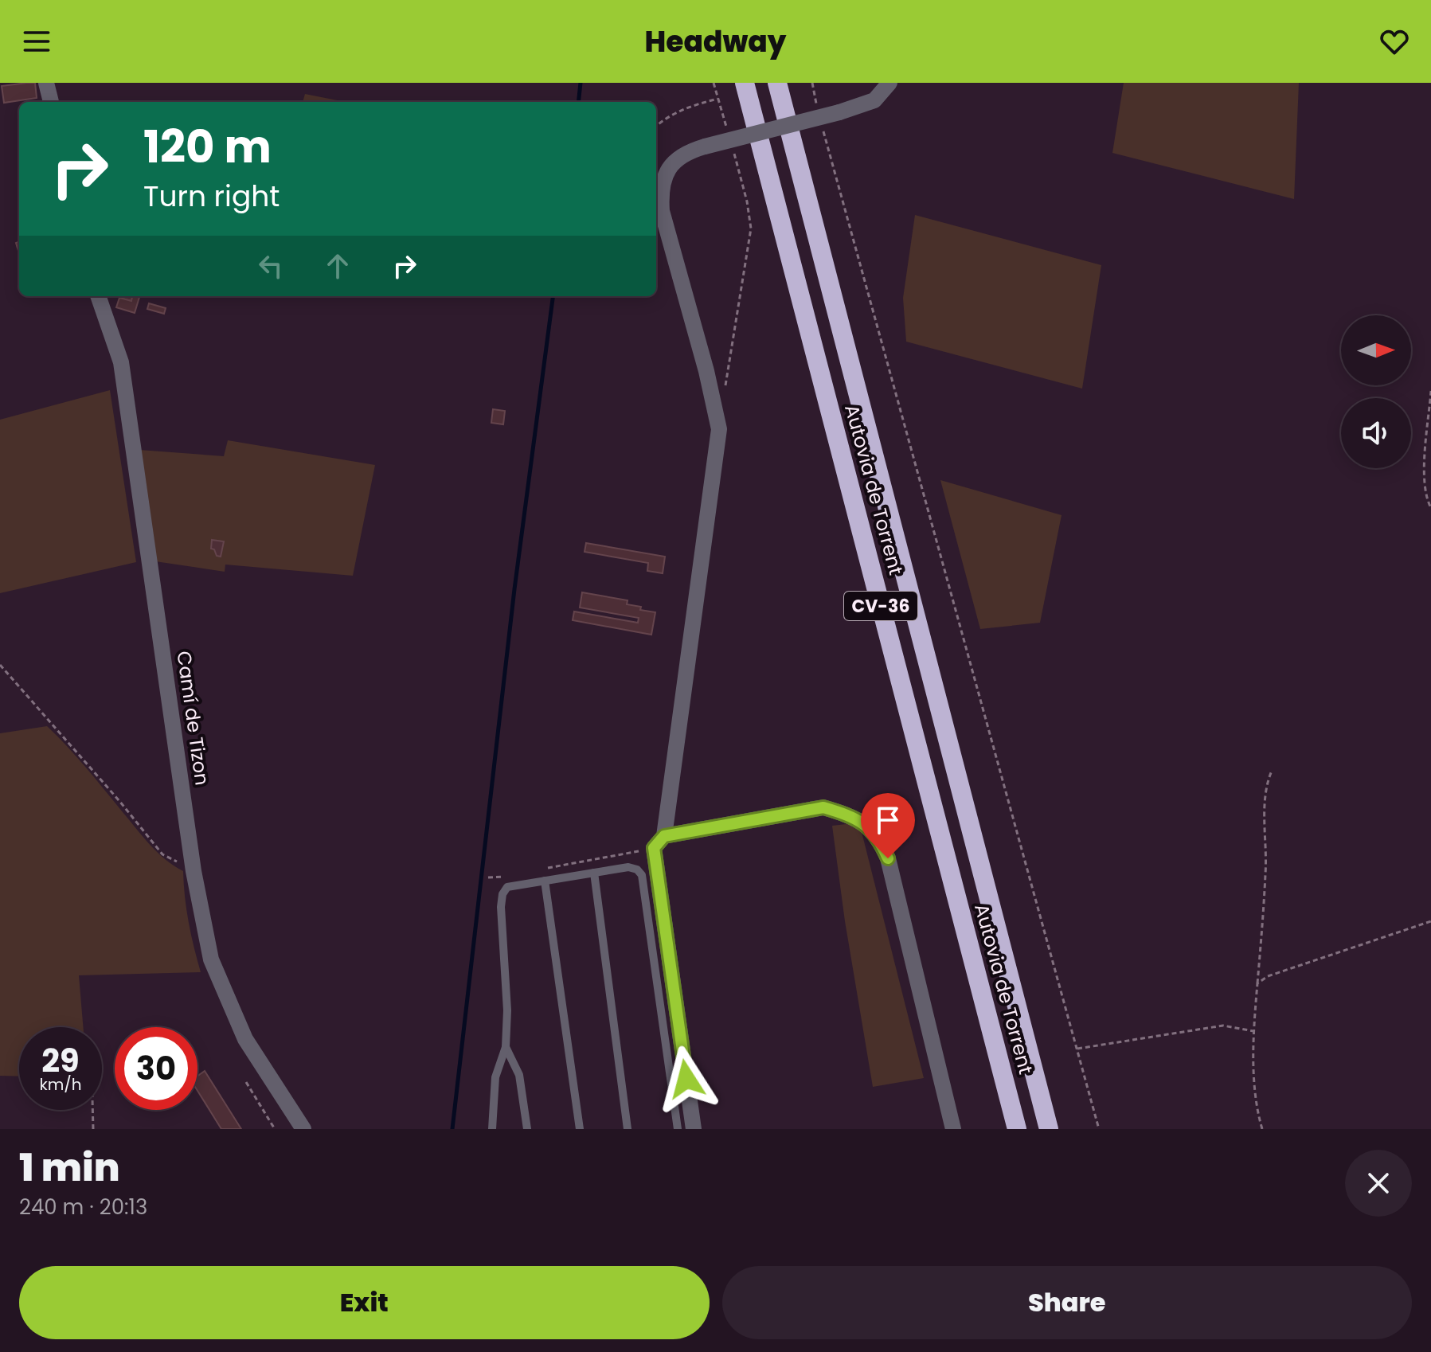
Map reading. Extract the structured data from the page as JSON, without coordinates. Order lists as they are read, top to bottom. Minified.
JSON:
{"streets":{"highway":["Autovia de Torrent","CV-36"],"street":["Camí de Tizon"]},"north":"right","page":{"header":"Headway","turn":["120 m","Turn right"],"speed":"29 km/h","limit":"30","heading":["1 min","240 m · 20:13"],"buttons":["Exit","Share"]}}
